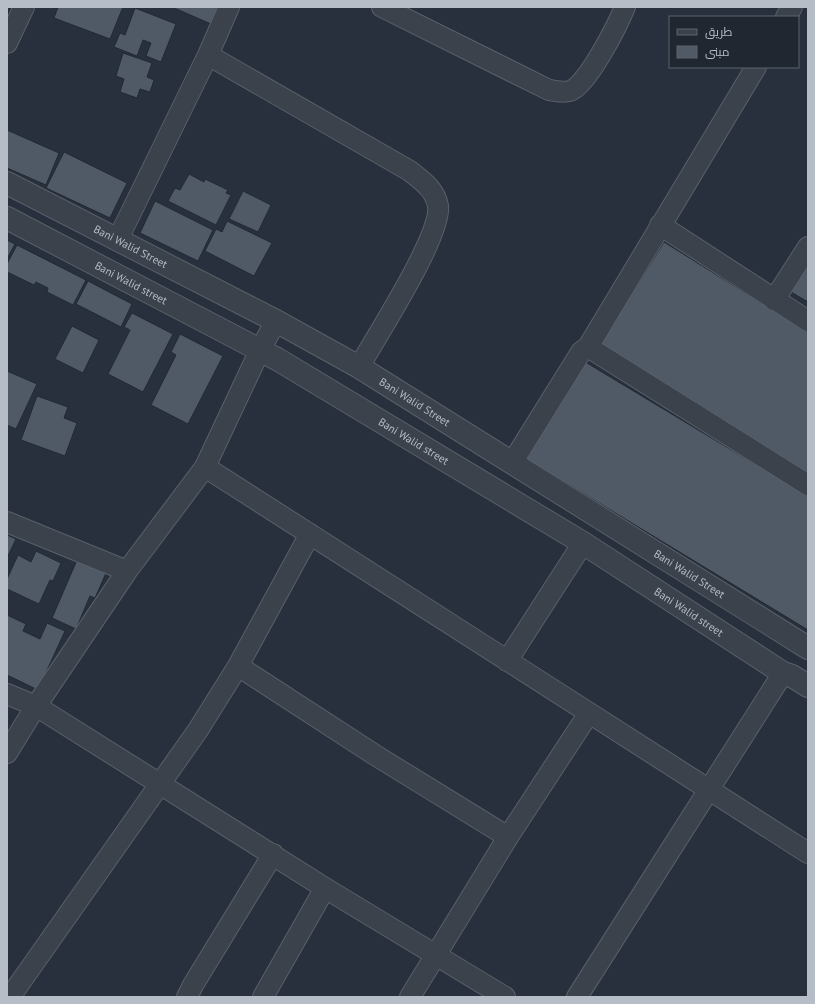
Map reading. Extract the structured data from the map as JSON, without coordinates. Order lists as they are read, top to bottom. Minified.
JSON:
{"streets":{"street":["Bani Walid Street","Bani Walid street"]},"legend":["طريق","مبنى"]}
